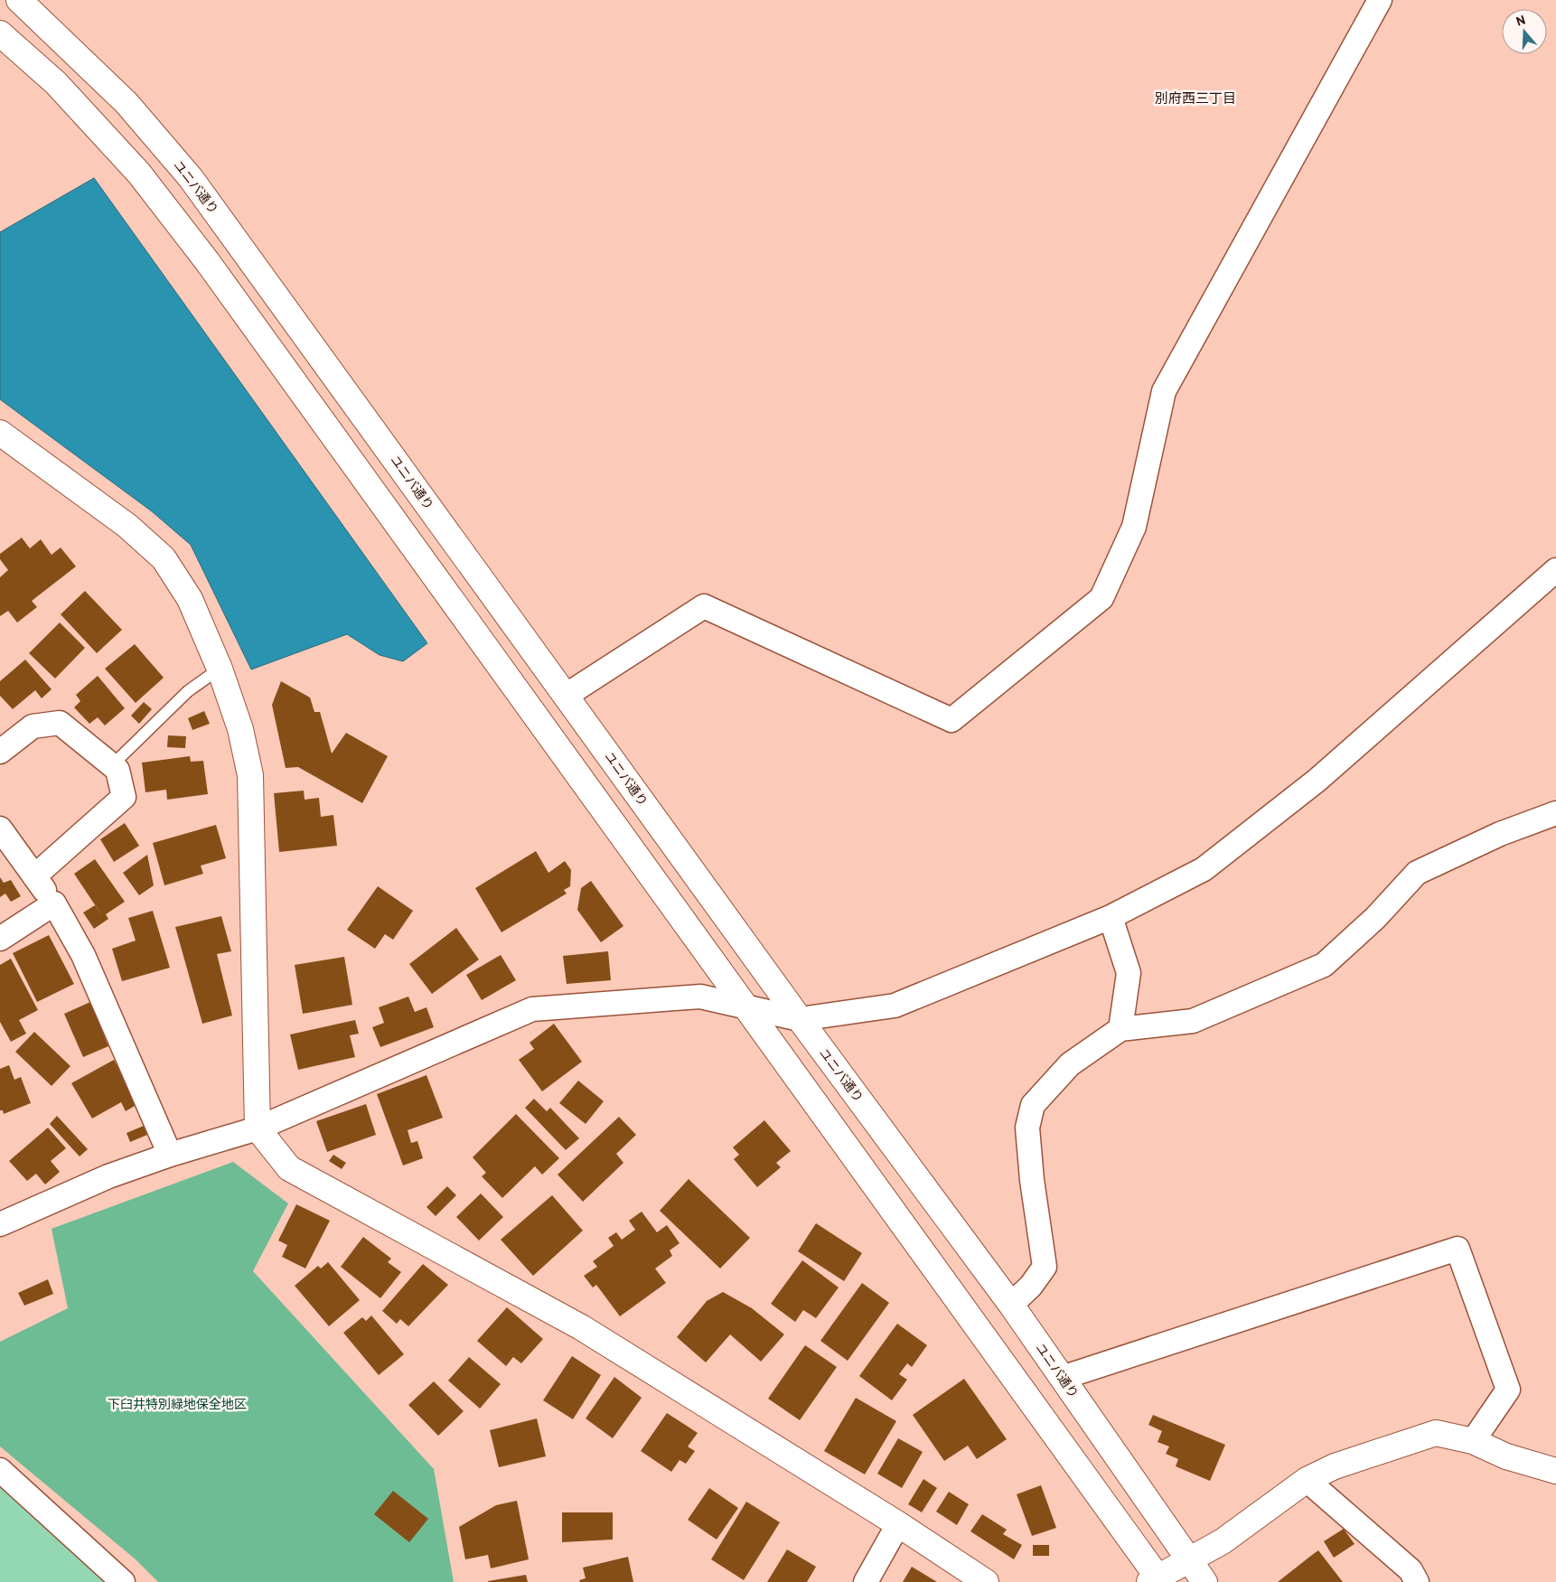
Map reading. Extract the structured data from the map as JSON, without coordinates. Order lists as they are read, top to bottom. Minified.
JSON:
{"streets":{"street":["ユニバ通り"]},"districts":["別府西三丁目"],"parks":["下臼井特別緑地保全地区"],"north":"top"}
